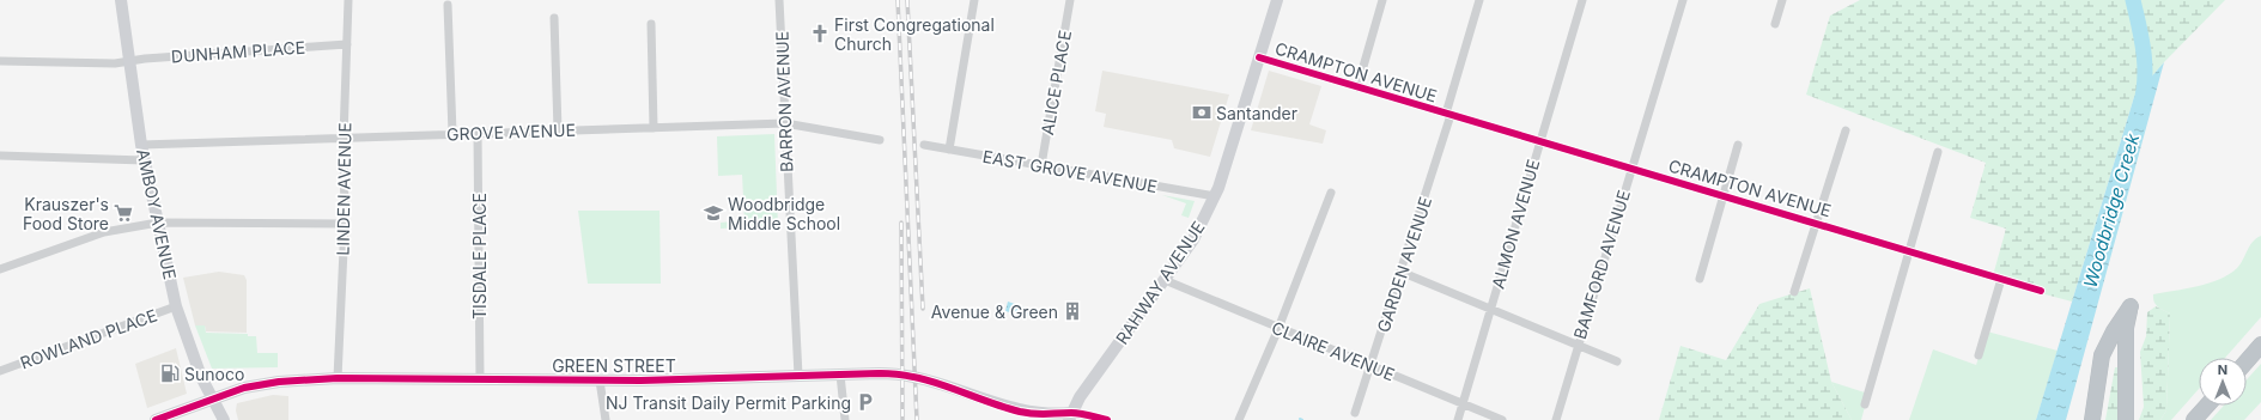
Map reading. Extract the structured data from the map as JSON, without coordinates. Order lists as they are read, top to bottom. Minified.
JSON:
{"streets":{"street":["DUNHAM PLACE","CRAMPTON AVENUE","ALICE PLACE","BARRON AVENUE","GROVE AVENUE","EAST GROVE AVENUE","LINDEN AVENUE","AMBOY AVENUE","ALMON AVENUE","TISDALE PLACE","GARDEN AVENUE","BAMFORD AVENUE","RAHWAY AVENUE","ROWLAND PLACE","CLAIRE AVENUE","GREEN STREET"]},"crossings":[["DUNHAM PLACE","LINDEN AVENUE"],["DUNHAM PLACE","AMBOY AVENUE"],["CRAMPTON AVENUE","ALMON AVENUE"],["CRAMPTON AVENUE","GARDEN AVENUE"],["CRAMPTON AVENUE","BAMFORD AVENUE"],["CRAMPTON AVENUE","RAHWAY AVENUE"],["ALICE PLACE","EAST GROVE AVENUE"],["BARRON AVENUE","GROVE AVENUE"],["BARRON AVENUE","GREEN STREET"],["GROVE AVENUE","LINDEN AVENUE"],["GROVE AVENUE","AMBOY AVENUE"],["GROVE AVENUE","TISDALE PLACE"],["EAST GROVE AVENUE","RAHWAY AVENUE"],["LINDEN AVENUE","GREEN STREET"],["AMBOY AVENUE","ROWLAND PLACE"],["AMBOY AVENUE","GREEN STREET"],["ALMON AVENUE","CLAIRE AVENUE"],["TISDALE PLACE","GREEN STREET"],["GARDEN AVENUE","CLAIRE AVENUE"],["RAHWAY AVENUE","CLAIRE AVENUE"],["RAHWAY AVENUE","GREEN STREET"]],"water":["Woodbridge Creek"],"places":{"church":["First Congregational Church"],"bank":["Santander"],"supermarket":["Krauszer's Food Store"],"school or university":["Woodbridge Middle School"],"building":["Avenue & Green"],"fuel station":["Sunoco"],"parking":["NJ Transit Daily Permit Parking"]},"north":"top"}
